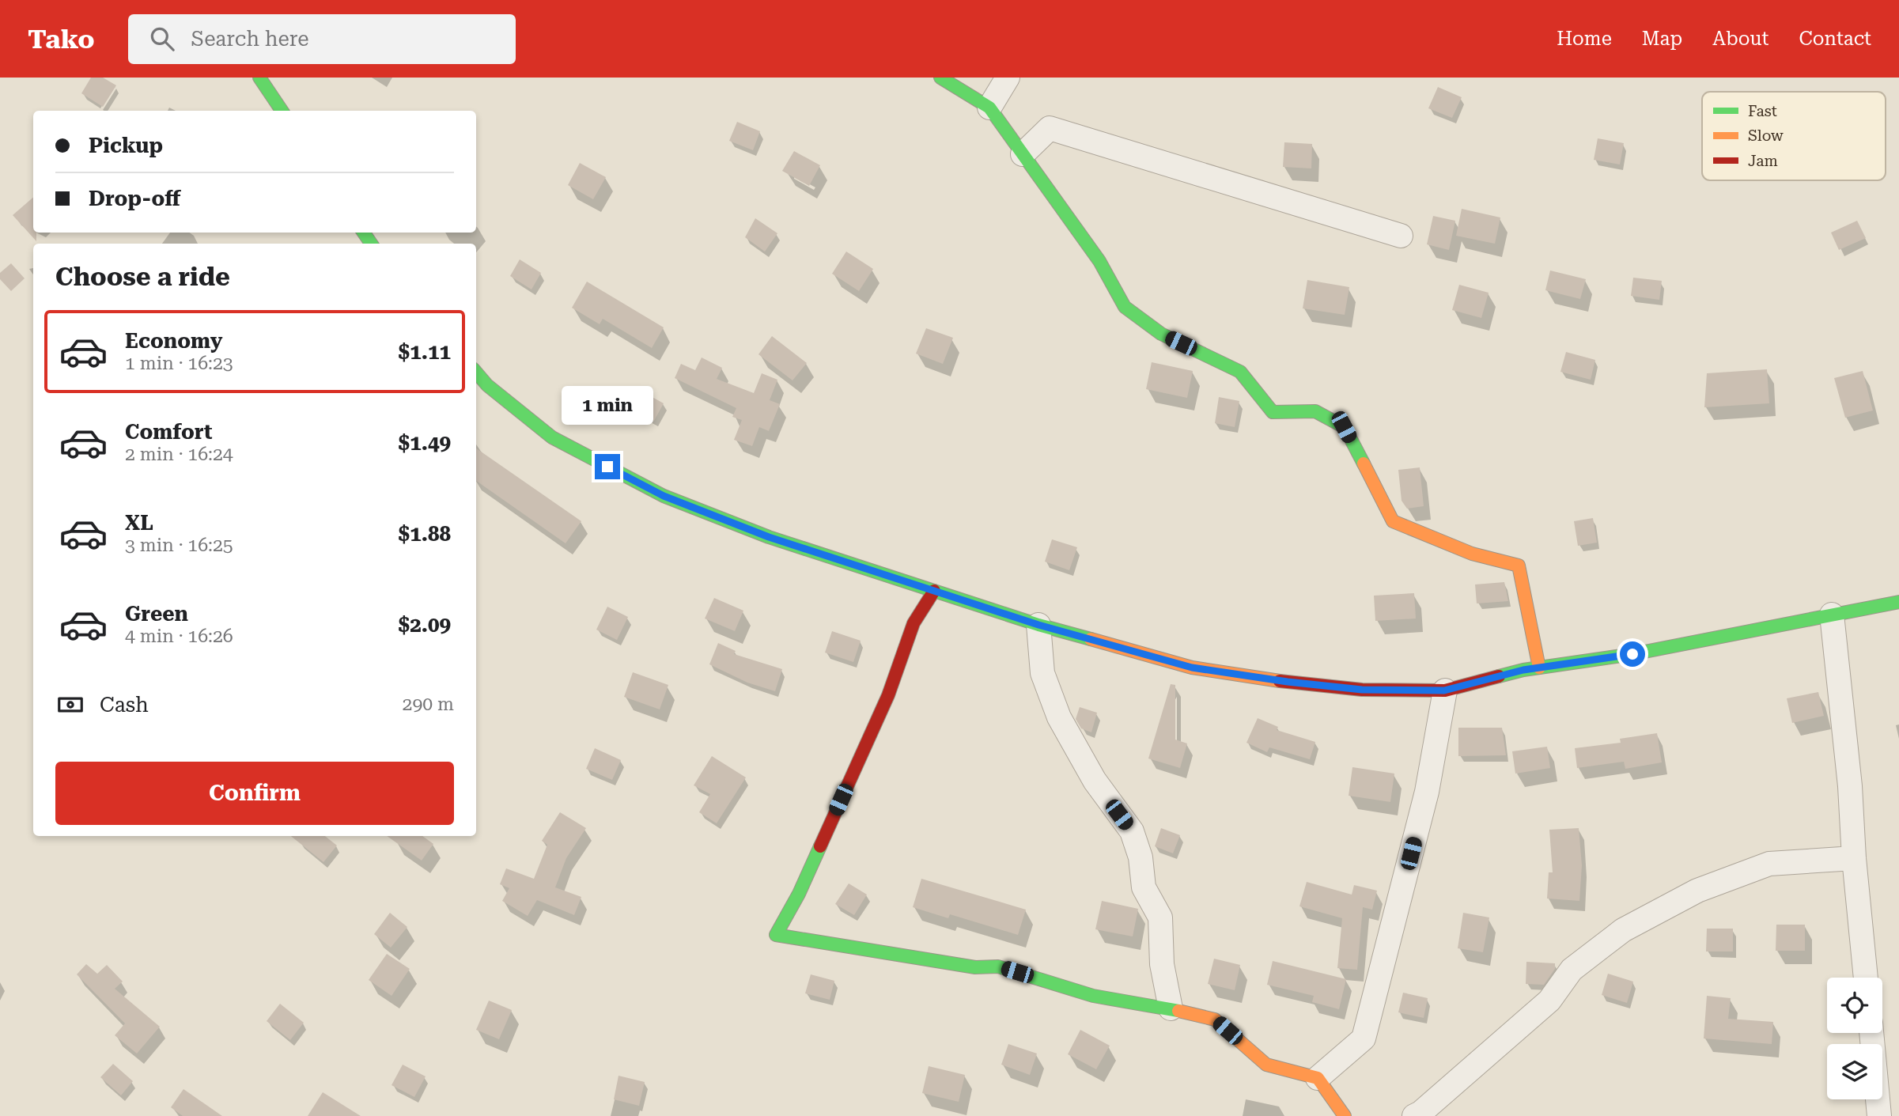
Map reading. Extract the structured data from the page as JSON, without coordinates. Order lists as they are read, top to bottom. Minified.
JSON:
{"legend":["Fast","Slow","Jam"],"page":{"header":"Tako","search":"Search here","nav":["Home","Map","About","Contact"],"banner":["Pickup","Drop-off"],"heading":"Choose a ride","list":[{"name":"Economy","note":"1 min · 16:23","value":"$1.11"},{"name":"Comfort","note":"2 min · 16:24","value":"$1.49"},{"name":"XL","note":"3 min · 16:25","value":"$1.88"},{"name":"Green","note":"4 min · 16:26","value":"$2.09"}],"bubble":"1 min","pay":["Cash","290 m"],"buttons":"Confirm"}}
